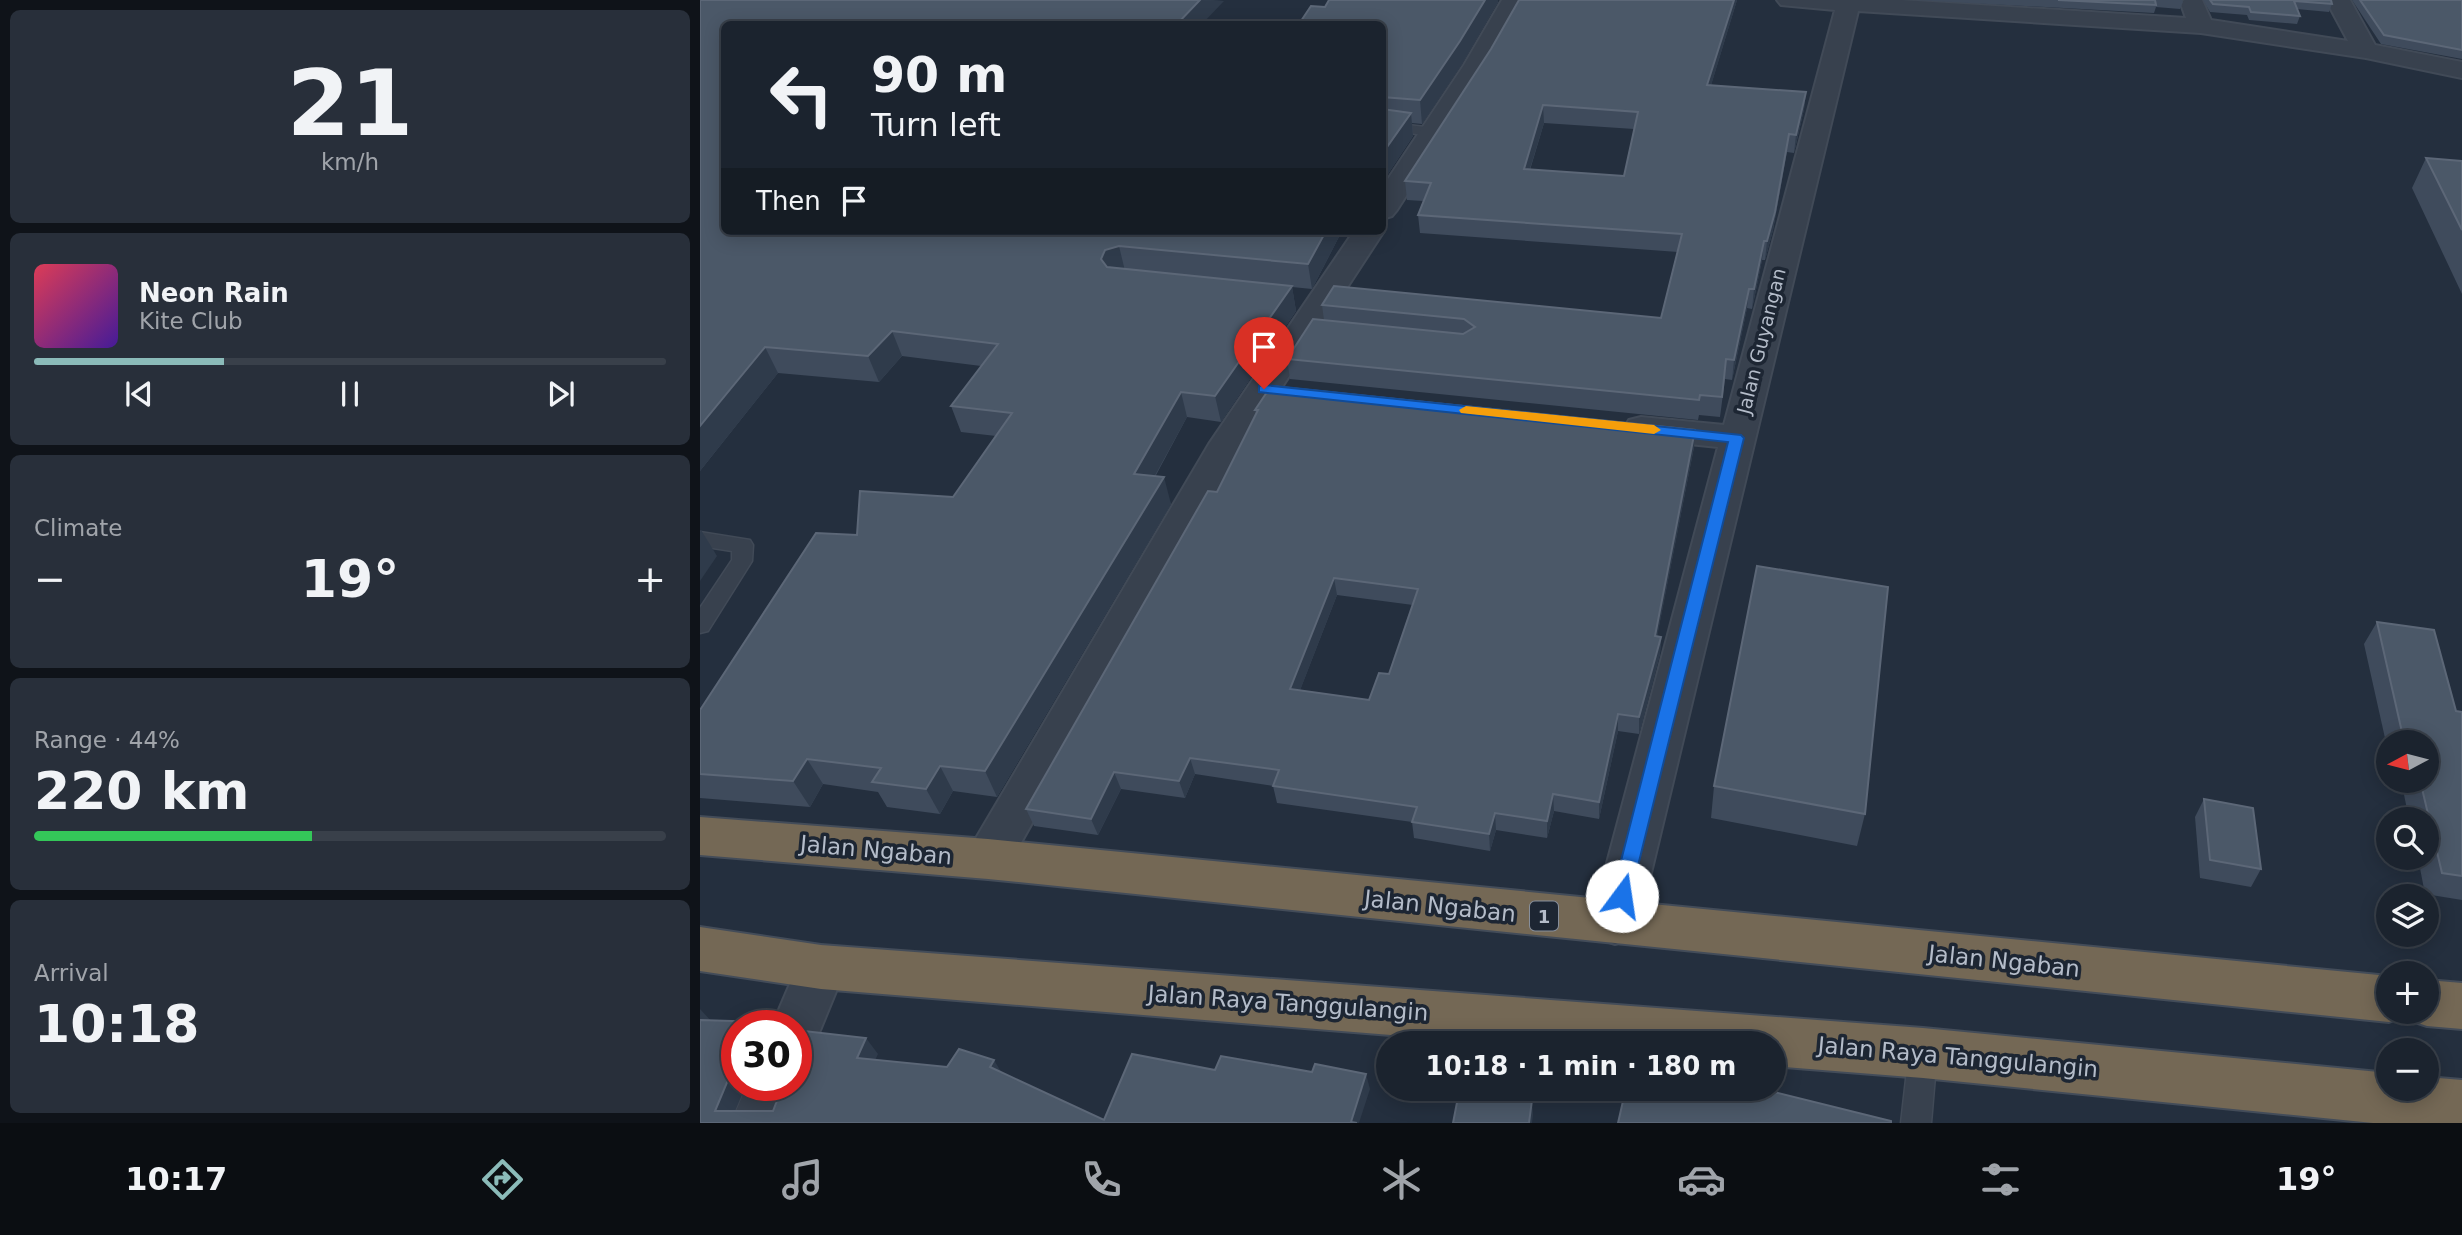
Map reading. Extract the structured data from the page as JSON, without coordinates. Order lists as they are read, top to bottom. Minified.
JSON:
{"streets":{"highway":["Jalan Ngaban","1","Jalan Raya Tanggulangin"],"street":["Jalan Guyangan"]},"crossings":[["Jalan Guyangan","Jalan Ngaban"]],"north":"left","page":{"tile":[["21","km/h"],"Climate",["Range · 44%","220 km"],["Arrival","10:18"]],"turn":["90 m","Turn left"],"then":"Then","song":["Neon Rain","Kite Club"],"heat":["−","19°","+"],"map_buttons":["+","−"],"limit":"30","trip":"10:18 · 1 min · 180 m","tabs":["10:17","19°"]}}
